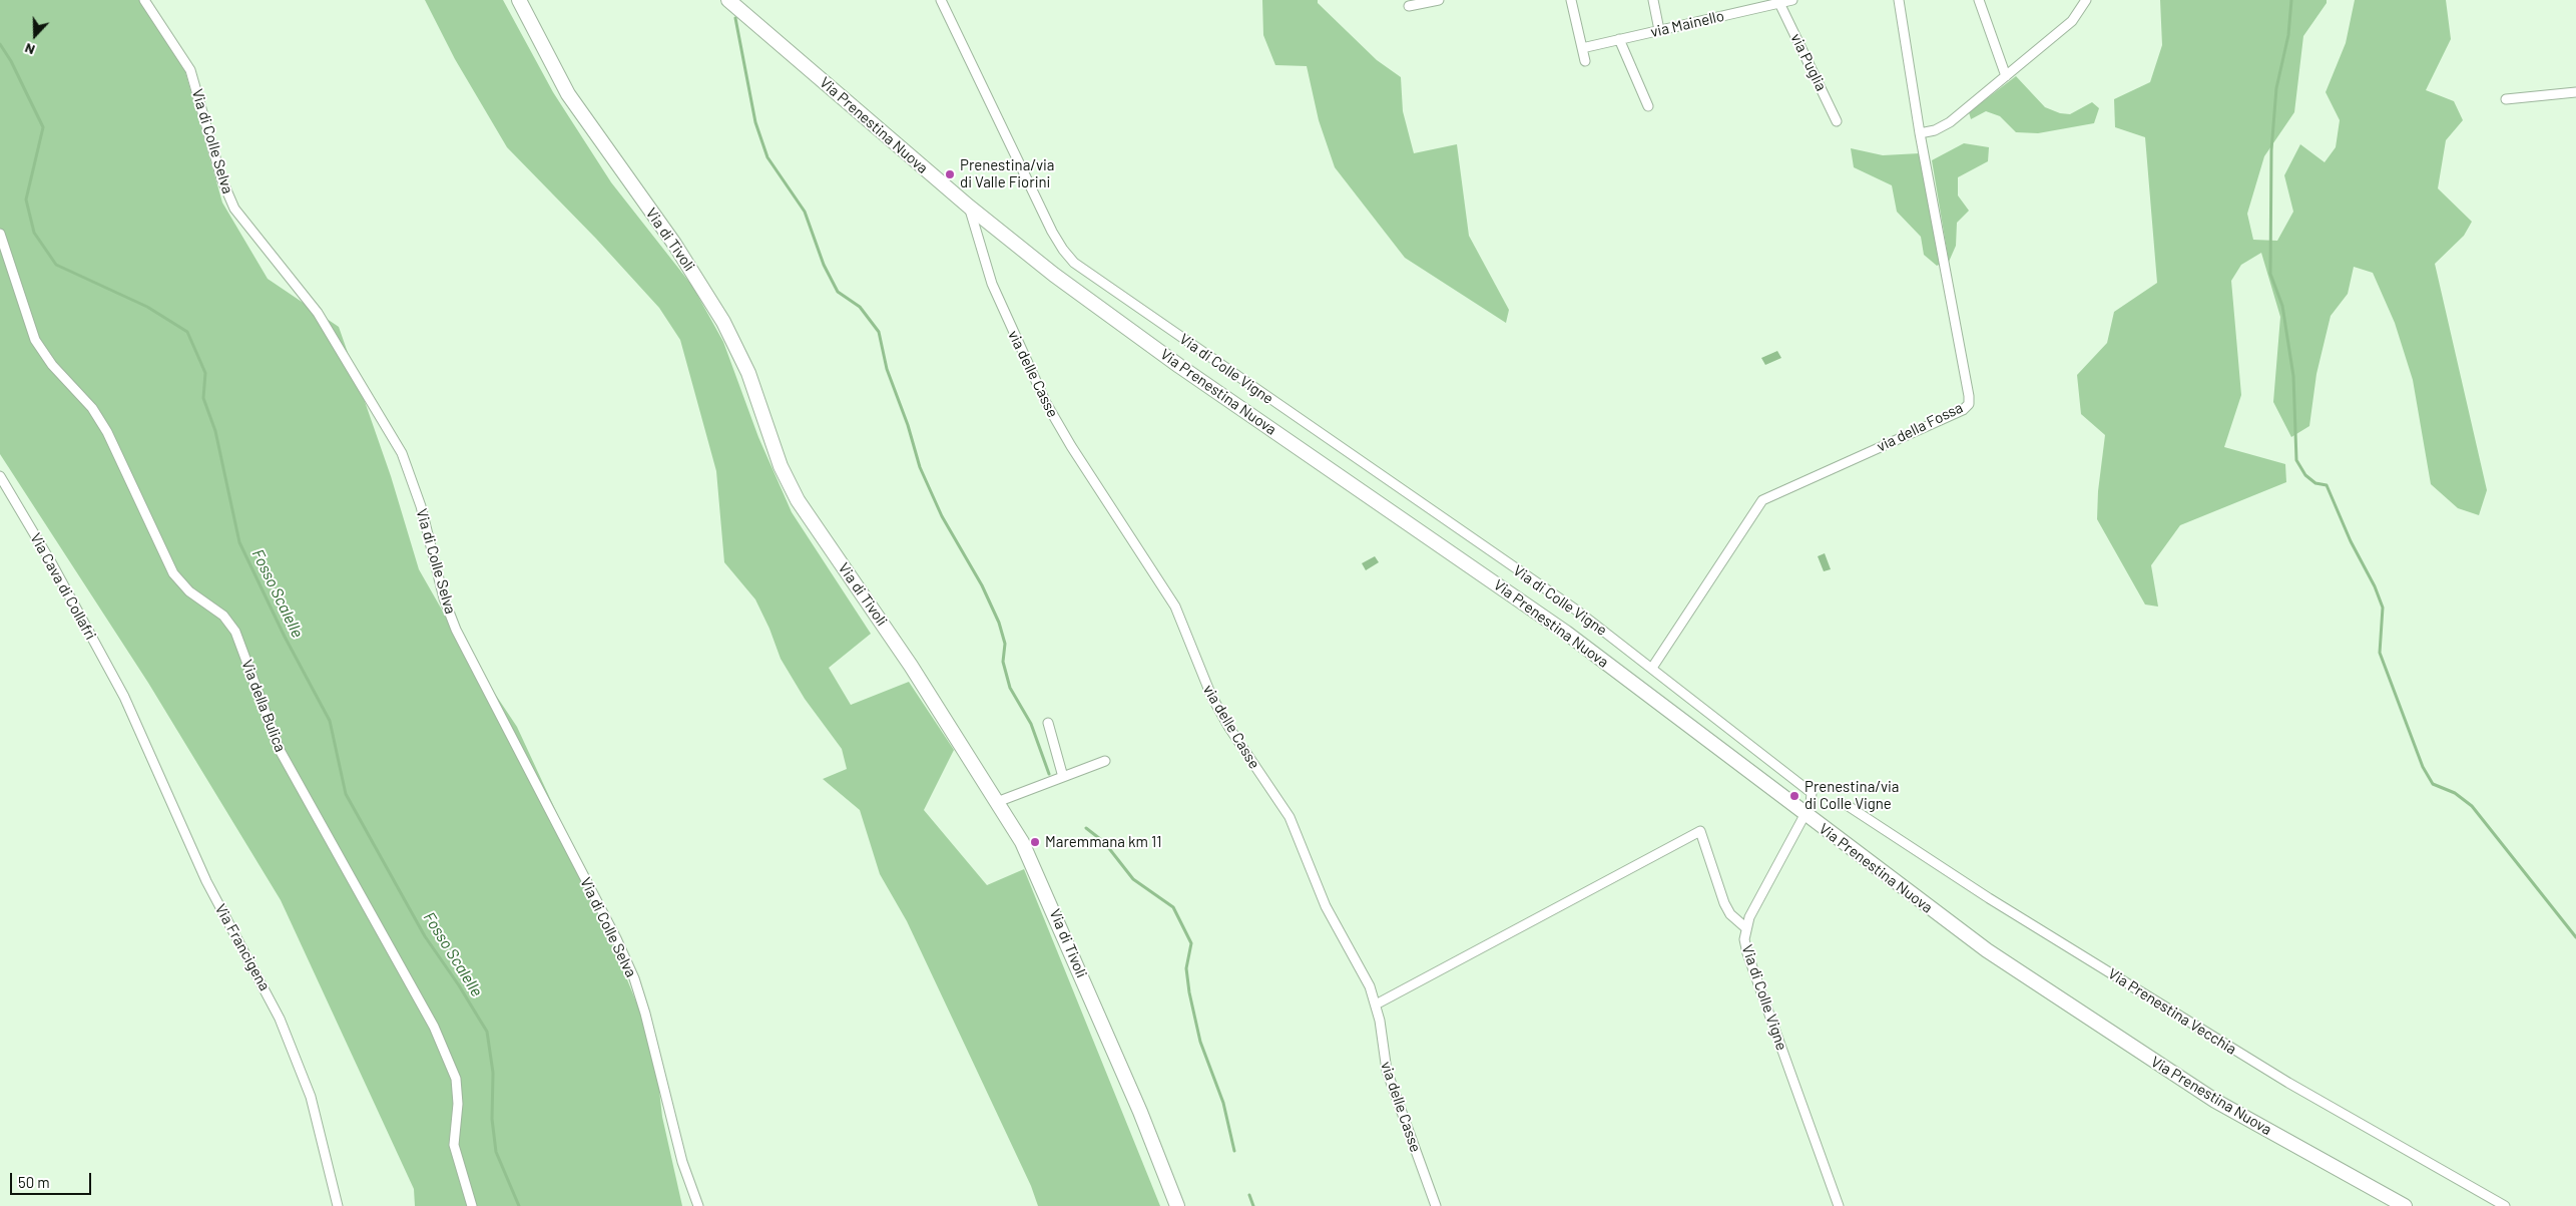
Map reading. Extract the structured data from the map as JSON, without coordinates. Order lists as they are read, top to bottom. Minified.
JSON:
{"streets":{"main road":["Via Prenestina Nuova","Via di Tivoli"],"street":["via Mainello","via Puglia","Via di Colle Selva","Via di Colle Vigne","via delle Casse","via della Fossa","Via Cava di Collafri","Via della Bulica","Via Francigena","Via Prenestina Vecchia"]},"crossings":[["via Mainello","via Puglia"],["Via Prenestina Nuova","Via di Colle Vigne"],["Via Prenestina Nuova","via delle Casse"],["Via di Colle Vigne","via della Fossa"],["Via Cava di Collafri","Via Francigena"]],"water":["Fosso Scalelle"],"places":["Prenestina/via di Valle Fiorini","Prenestina/via di Colle Vigne","Maremmana km 11"],"scale_bar":"50 m","north":"bottom"}
